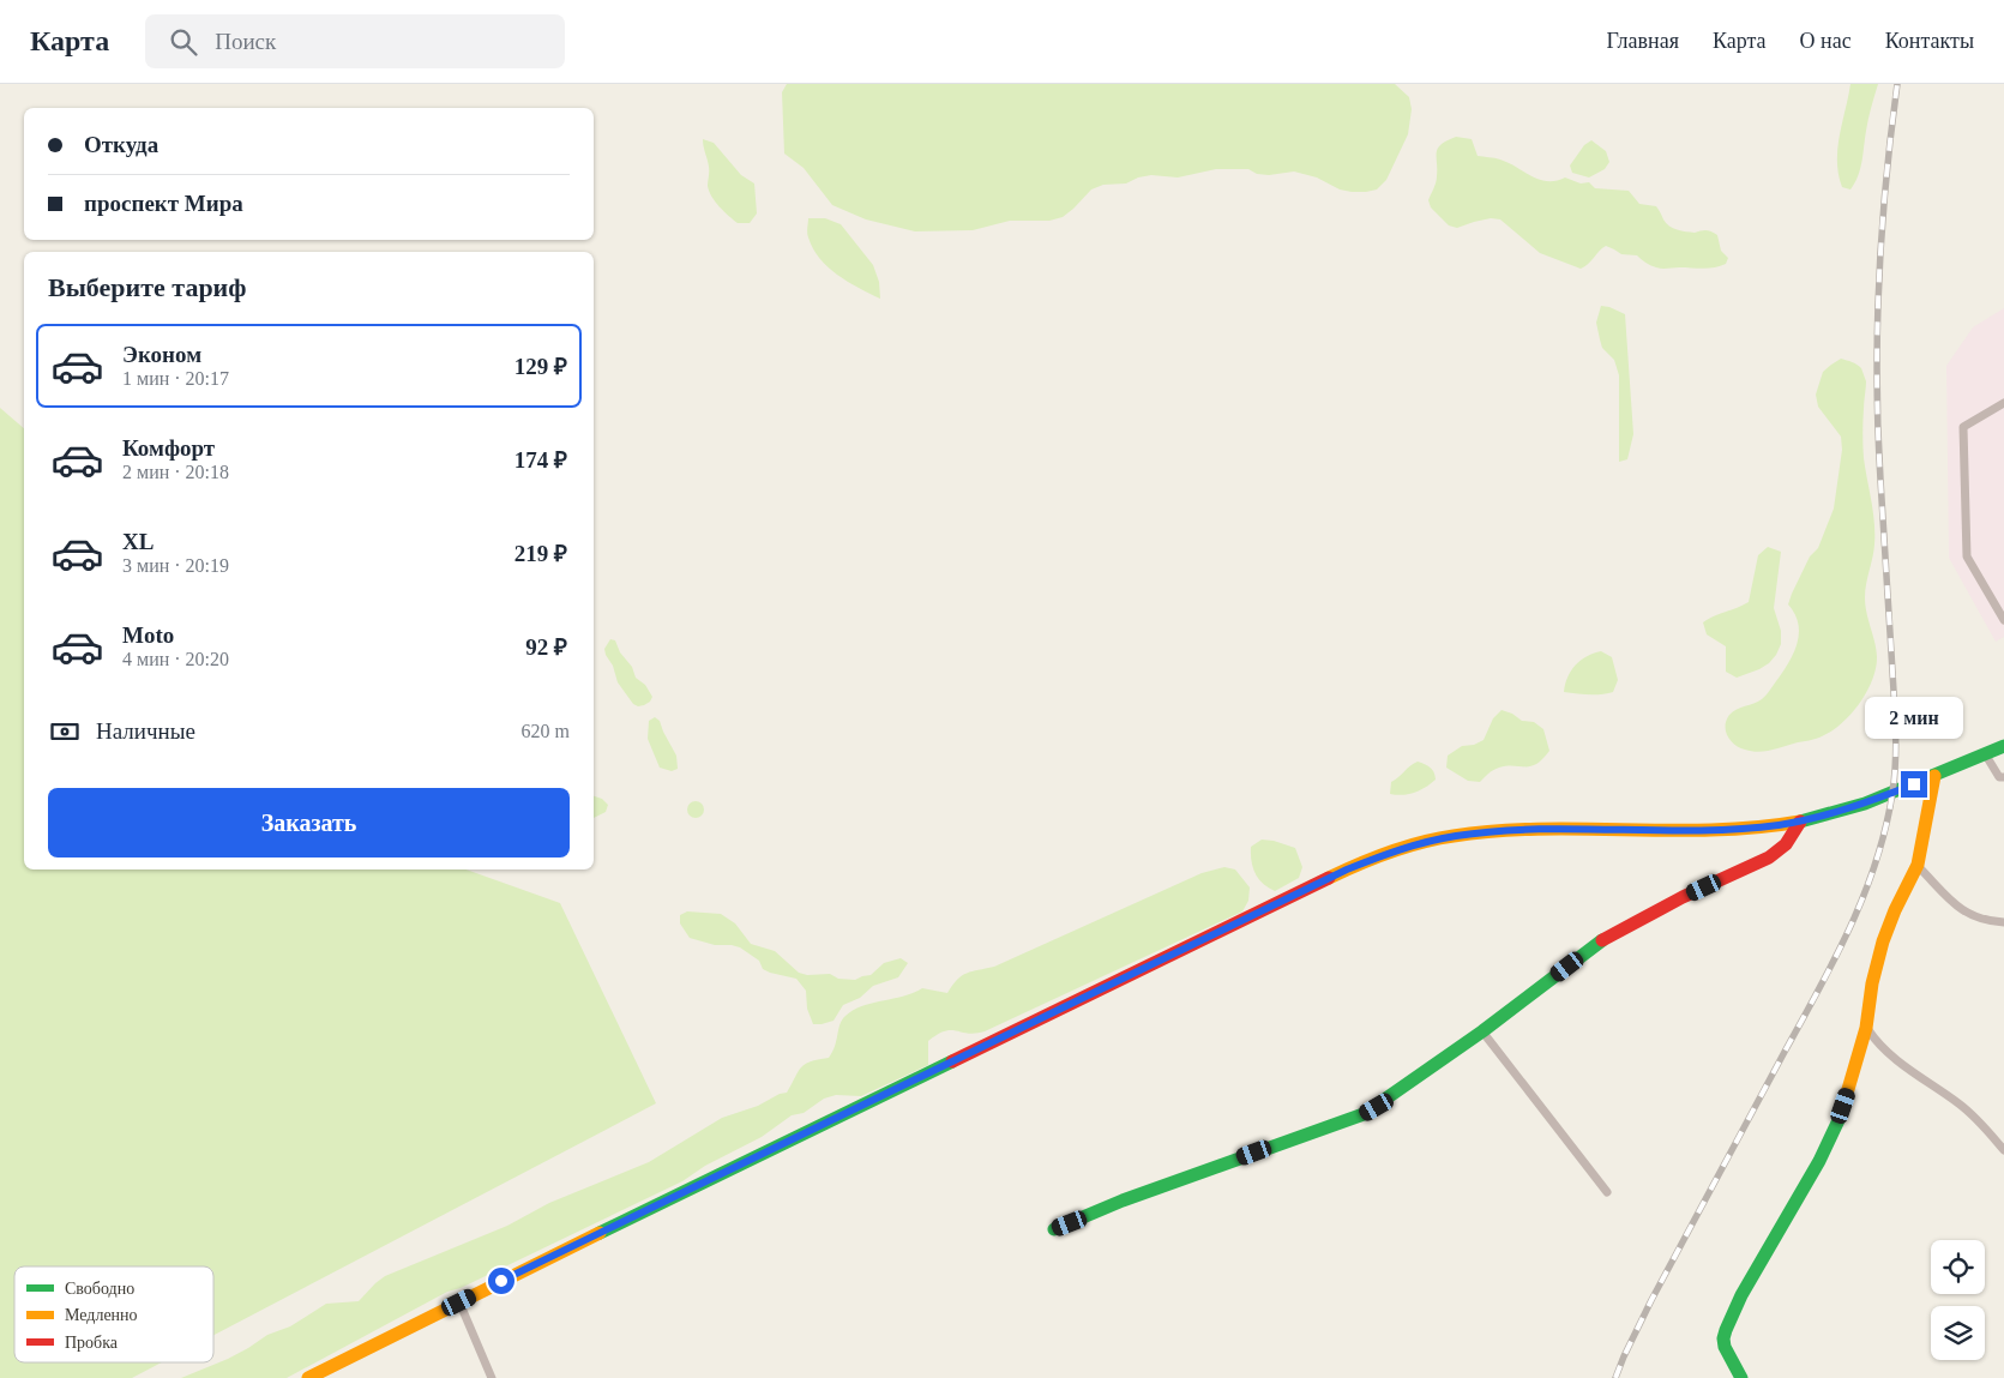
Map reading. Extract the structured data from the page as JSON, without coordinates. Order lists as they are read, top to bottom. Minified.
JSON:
{"legend":["Свободно","Медленно","Пробка"],"page":{"header":"Карта","search":"Поиск","nav":["Главная","Карта","О нас","Контакты"],"banner":["Откуда","проспект Мира"],"heading":"Выберите тариф","list":[{"name":"Эконом","note":"1 мин · 20:17","value":"129 ₽"},{"name":"Комфорт","note":"2 мин · 20:18","value":"174 ₽"},{"name":"XL","note":"3 мин · 20:19","value":"219 ₽"},{"name":"Moto","note":"4 мин · 20:20","value":"92 ₽"}],"bubble":"2 мин","pay":["Наличные","620 m"],"buttons":"Заказать"}}
